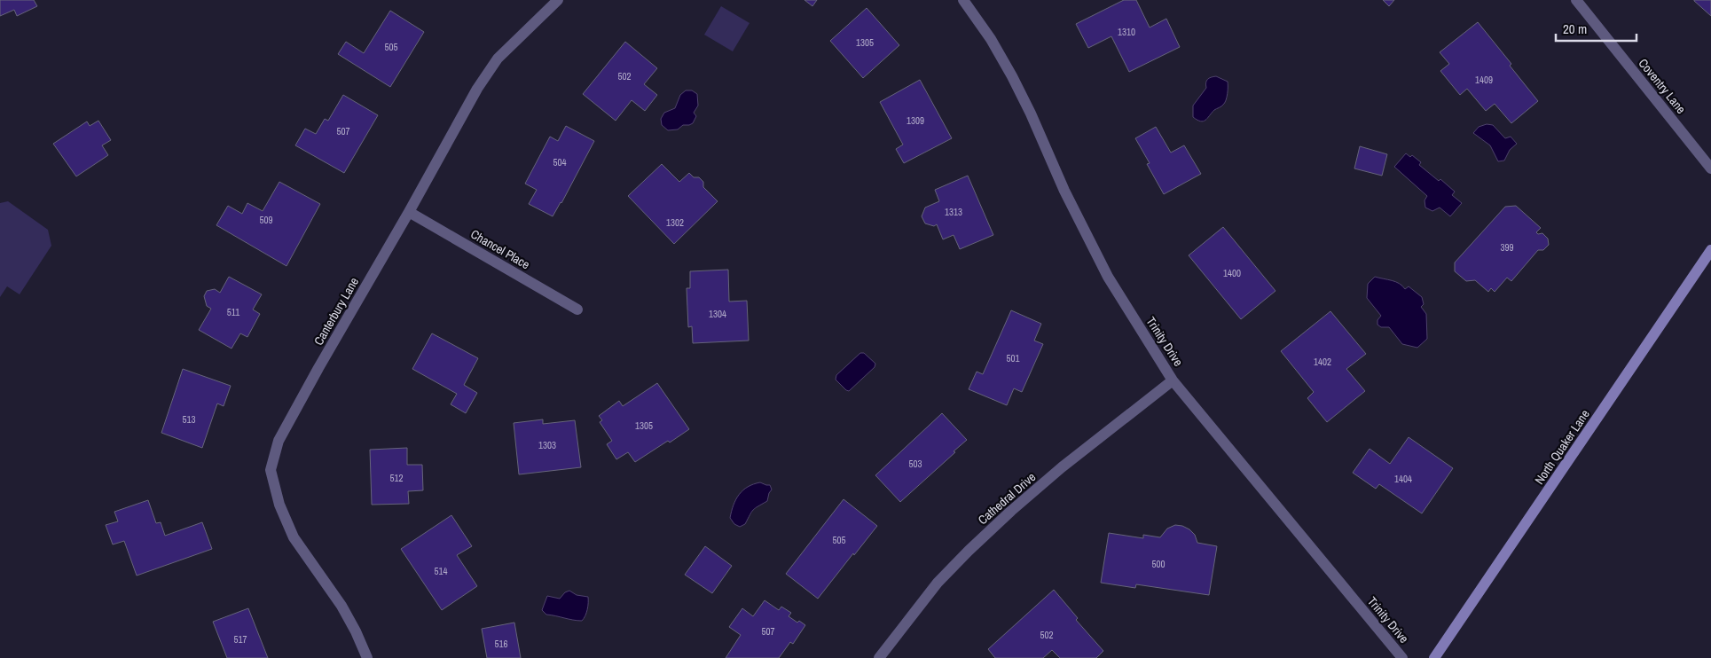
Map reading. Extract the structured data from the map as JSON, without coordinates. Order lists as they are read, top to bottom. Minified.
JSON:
{"streets":{"main road":["North Quaker Lane"],"street":["Coventry Lane","Chancel Place","Canterbury Lane","Trinity Drive","Cathedral Drive"]},"crossings":[["Chancel Place","Canterbury Lane"],["Trinity Drive","Cathedral Drive"]],"house_numbers":["1310","1305","505","502","1409","1309","507","504","1313","509","1302","399","1400","511","1304","501","1402","513","1305","1303","503","512","1404","505","500","514","507","502","517","516"],"scale_bar":"20 m"}
